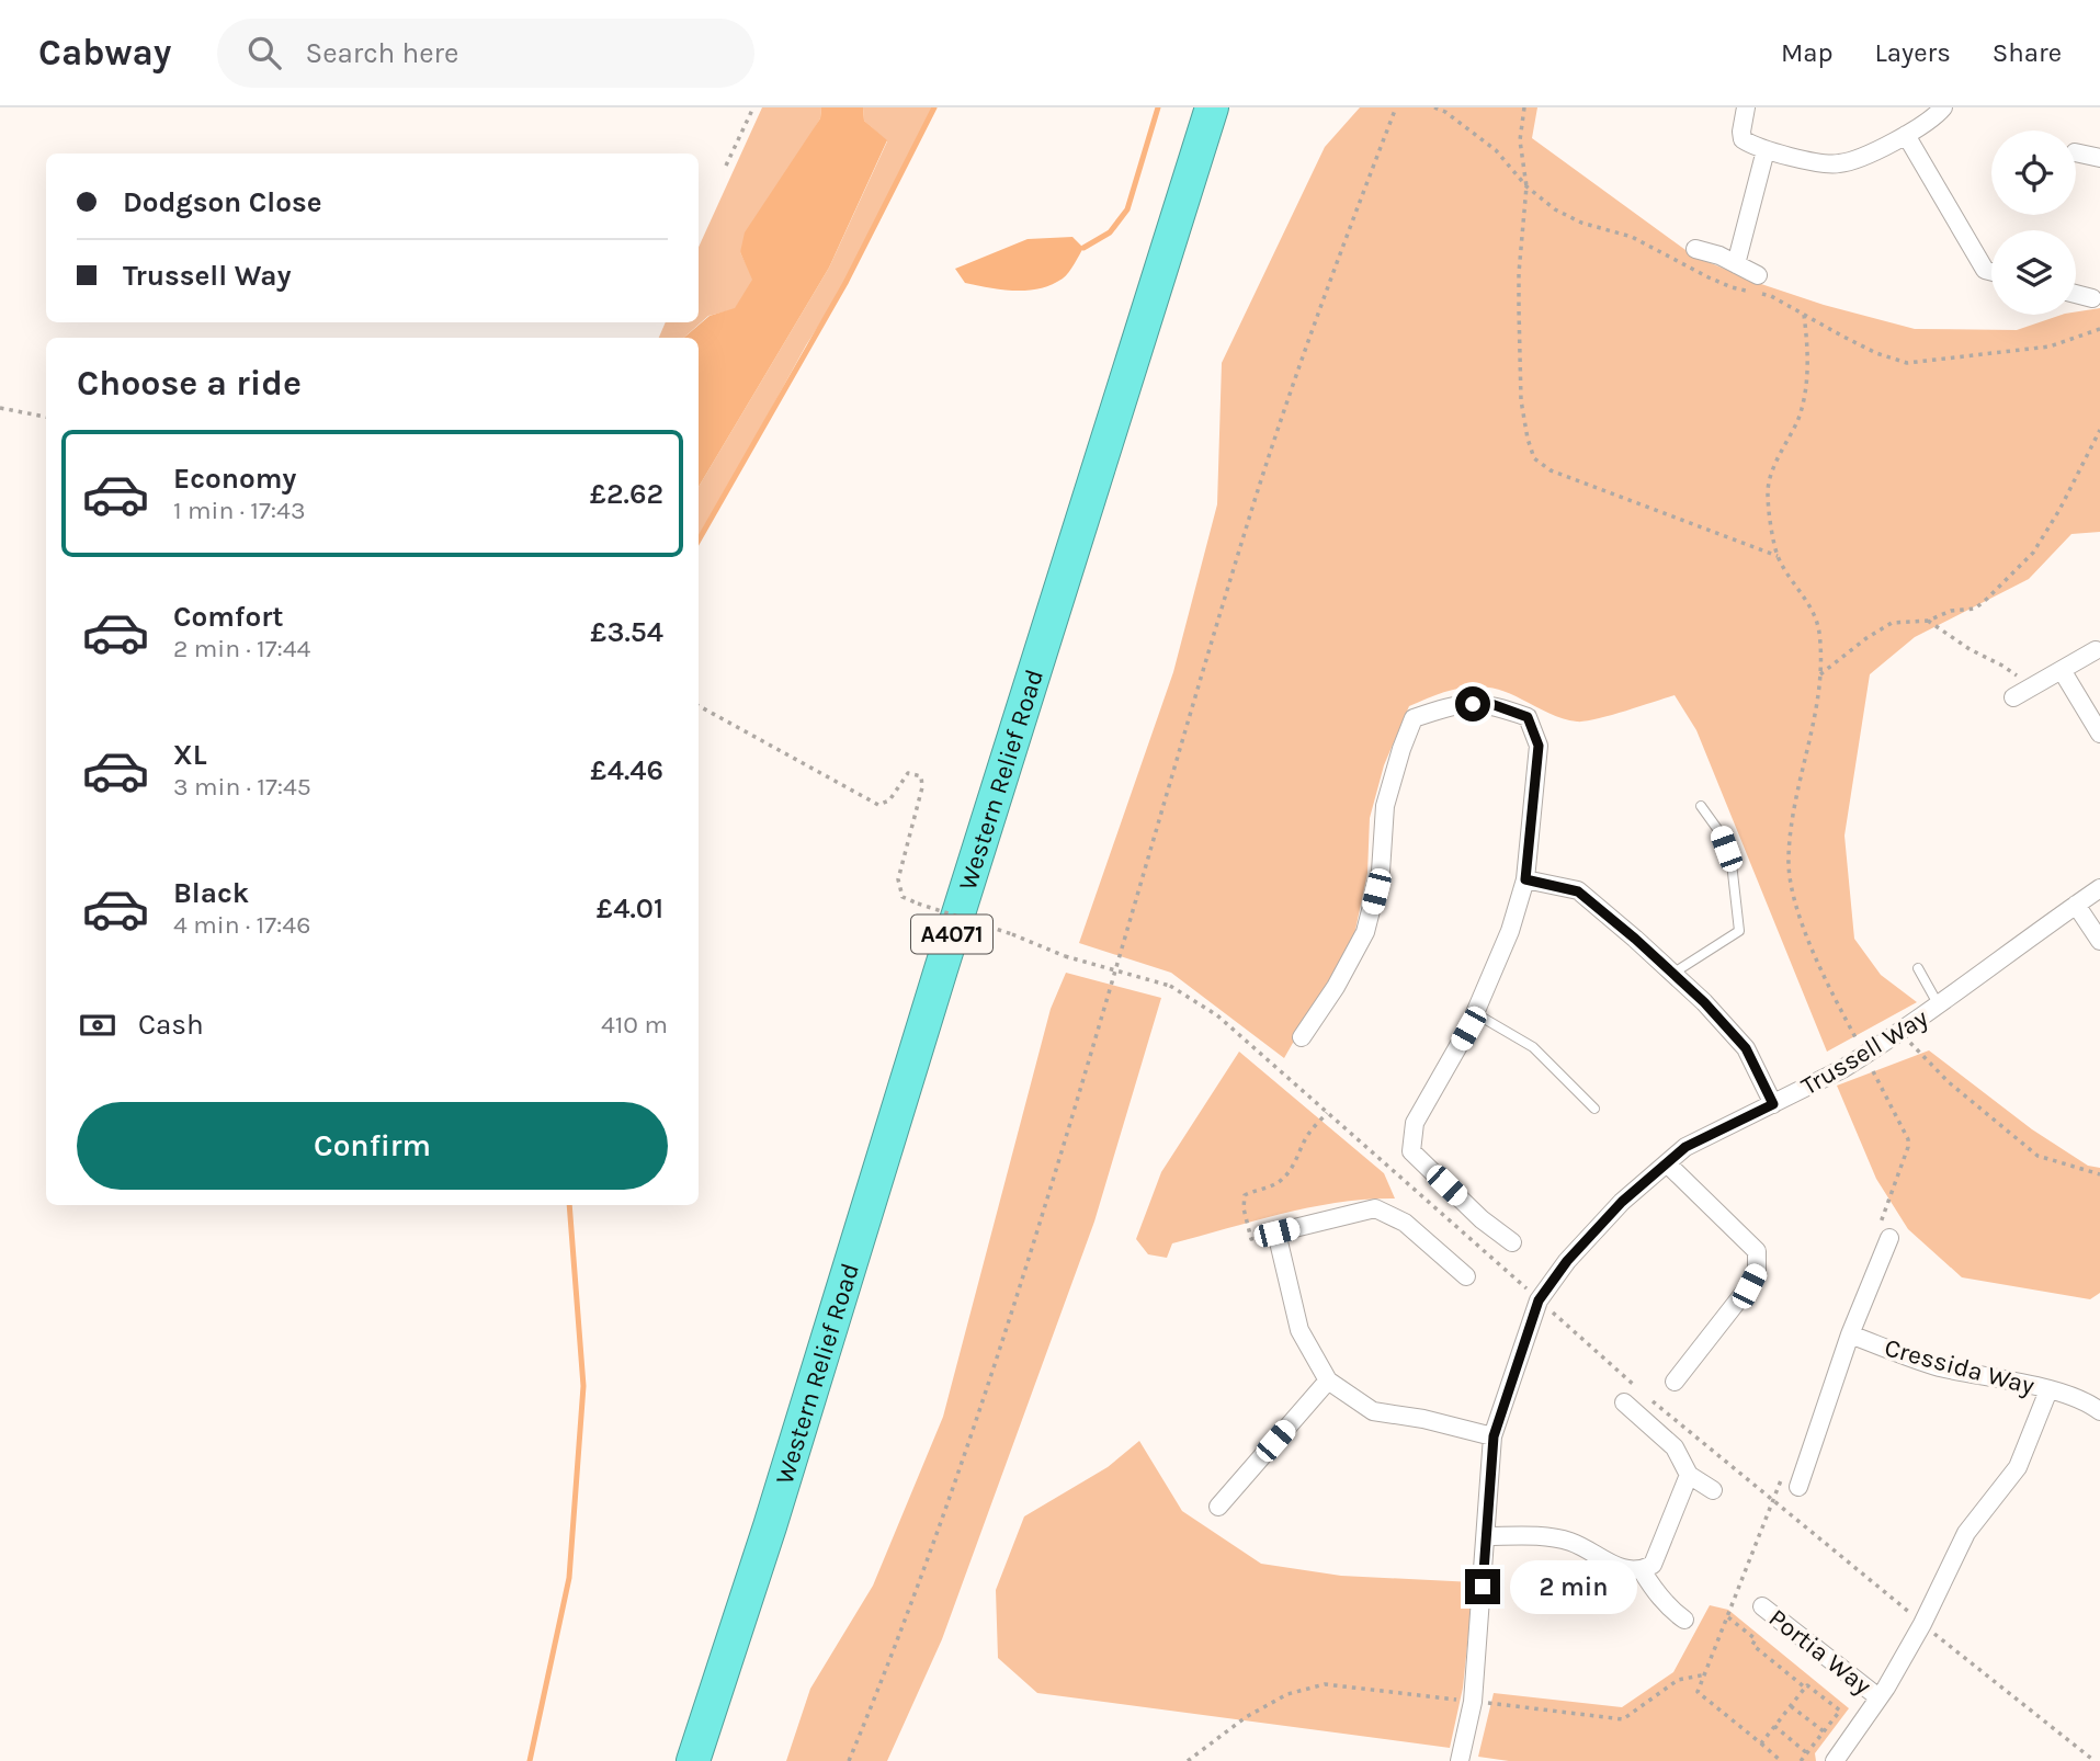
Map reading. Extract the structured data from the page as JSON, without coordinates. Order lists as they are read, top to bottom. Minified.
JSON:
{"streets":{"highway":["Western Relief Road","A4071"],"street":["Trussell Way","Cressida Way","Portia Way"]},"page":{"header":"Cabway","search":"Search here","nav":["Map","Layers","Share"],"banner":["Dodgson Close","Trussell Way"],"heading":"Choose a ride","list":[{"name":"Economy","note":"1 min · 17:43","value":"£2.62"},{"name":"Comfort","note":"2 min · 17:44","value":"£3.54"},{"name":"XL","note":"3 min · 17:45","value":"£4.46"},{"name":"Black","note":"4 min · 17:46","value":"£4.01"}],"pay":["Cash","410 m"],"buttons":"Confirm","bubble":"2 min"}}
